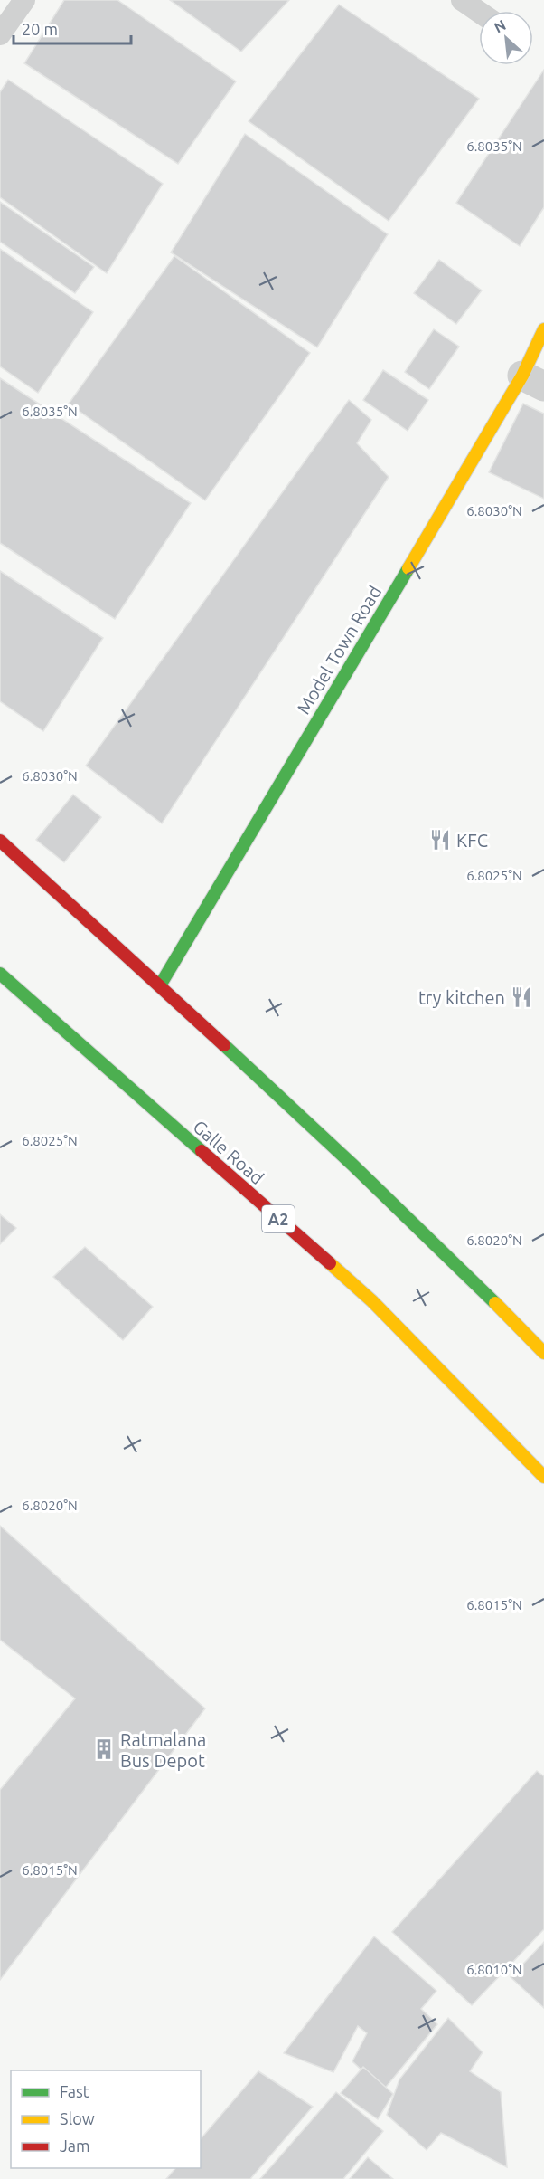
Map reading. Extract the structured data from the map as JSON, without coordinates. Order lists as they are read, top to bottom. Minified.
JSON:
{"streets":{"main road":["Model Town Road","Galle Road","A2"]},"places":{"restaurant":["KFC","try kitchen"],"building":["Ratmalana Bus Depot"]},"legend":["Fast","Slow","Jam"],"scale_bar":"20 m","north":"top left","coordinates":["6.8035°N","6.8030°N","6.8025°N","6.8020°N","6.8015°N","6.8010°N"]}
